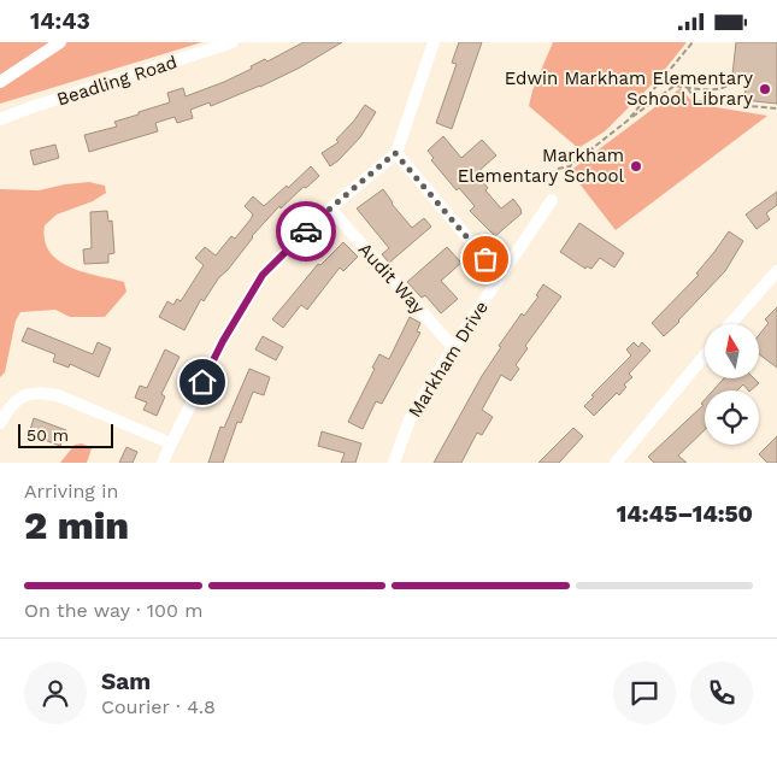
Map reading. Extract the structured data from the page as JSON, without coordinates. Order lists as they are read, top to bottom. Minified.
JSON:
{"streets":{"street":["Beadling Road","Audit Way","Markham Drive"]},"crossings":[["Audit Way","Markham Drive"]],"places":["Edwin Markham Elementary School Library","Markham Elementary School"],"scale_bar":"50 m","north":"top","page":{"status":"14:43","scale":"50 m","heading":["2 min","Arriving in","14:45–14:50"],"panel":["Sam","Courier · 4.8"],"bar":"On the way · 100 m"}}
